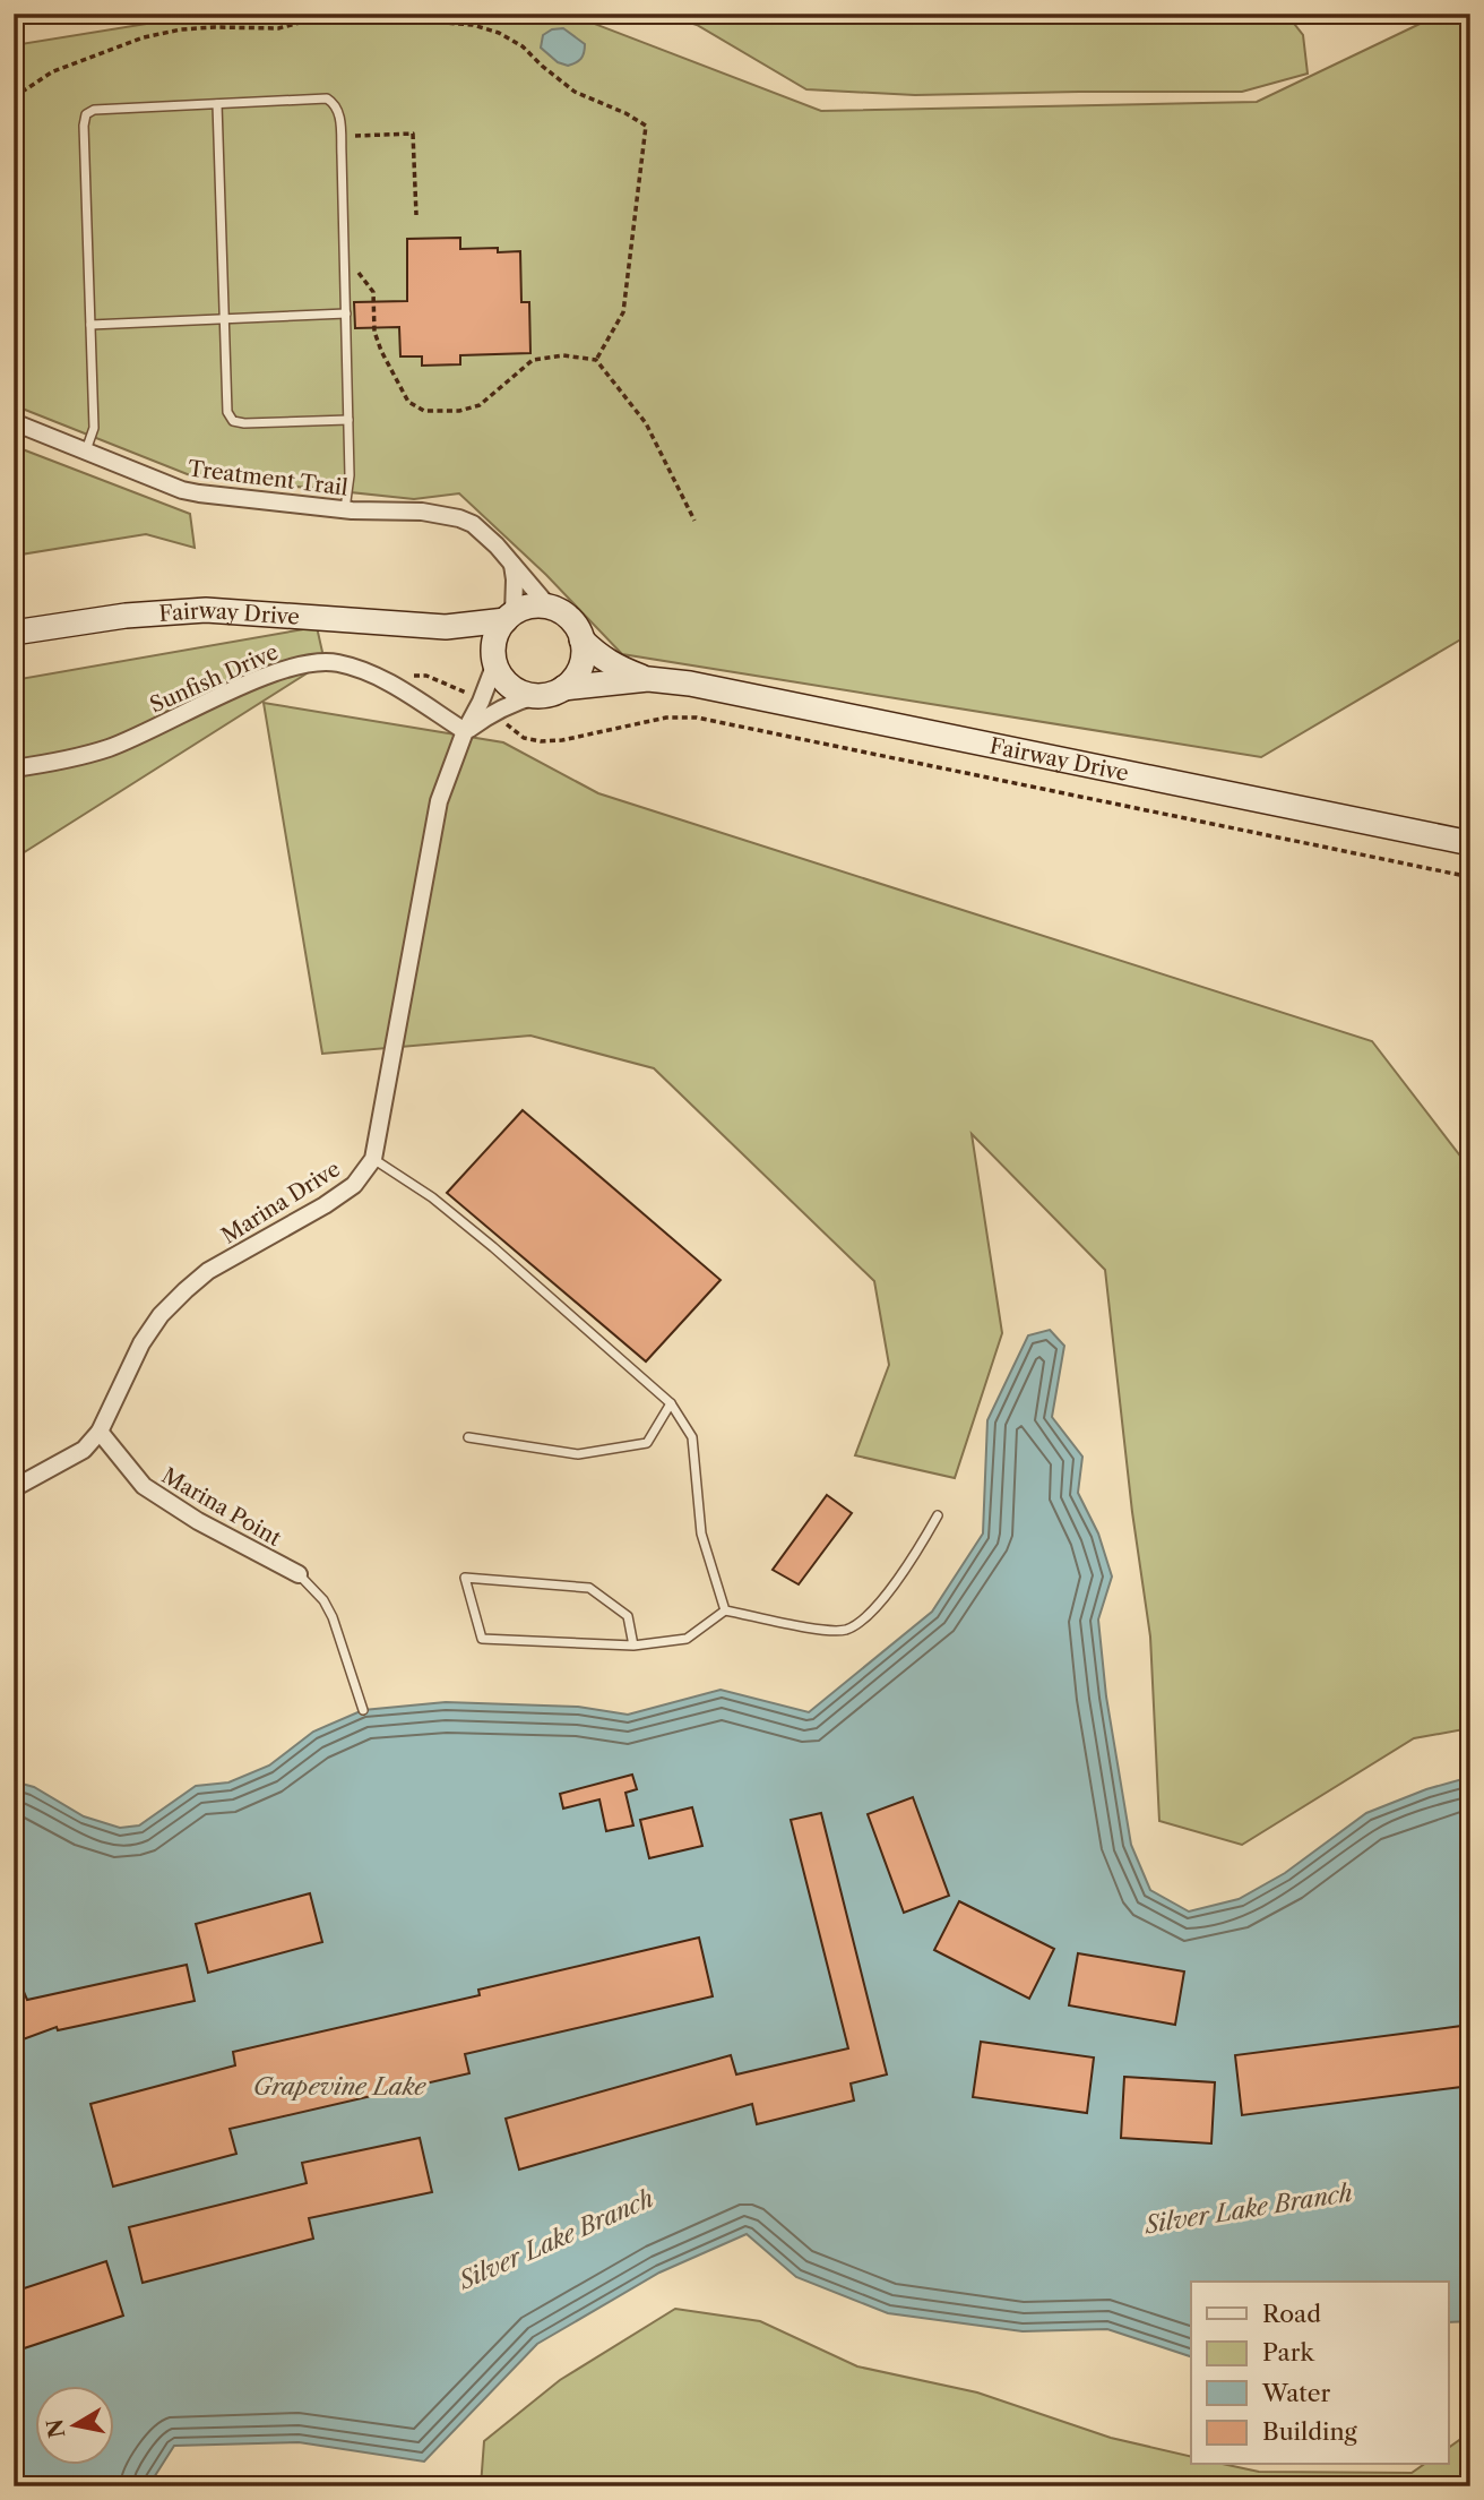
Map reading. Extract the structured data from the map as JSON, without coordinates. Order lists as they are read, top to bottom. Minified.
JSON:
{"streets":{"street":["Treatment Trail","Fairway Drive","Sunfish Drive","Marina Drive","Marina Point"]},"crossings":[["Treatment Trail","Fairway Drive"],["Treatment Trail","Marina Drive"],["Fairway Drive","Marina Drive"],["Sunfish Drive","Marina Drive"],["Marina Drive","Marina Point"]],"water":["Grapevine Lake","Silver Lake Branch"],"legend":["Road","Park","Water","Building"],"north":"left"}
